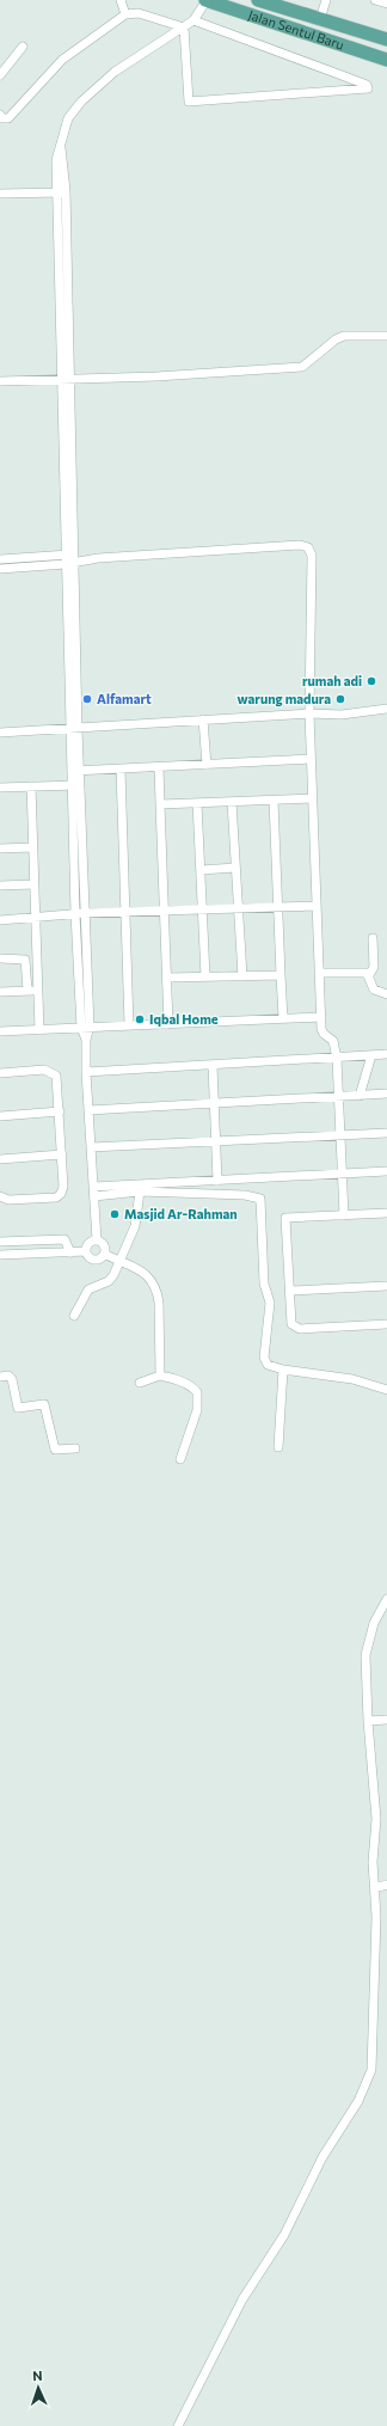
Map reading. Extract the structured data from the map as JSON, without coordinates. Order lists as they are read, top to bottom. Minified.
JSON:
{"streets":{"main road":["Jalan Sentul Baru"]},"places":["rumah adi","Alfamart","warung madura","Iqbal Home","Masjid Ar-Rahman"],"north":"top"}
